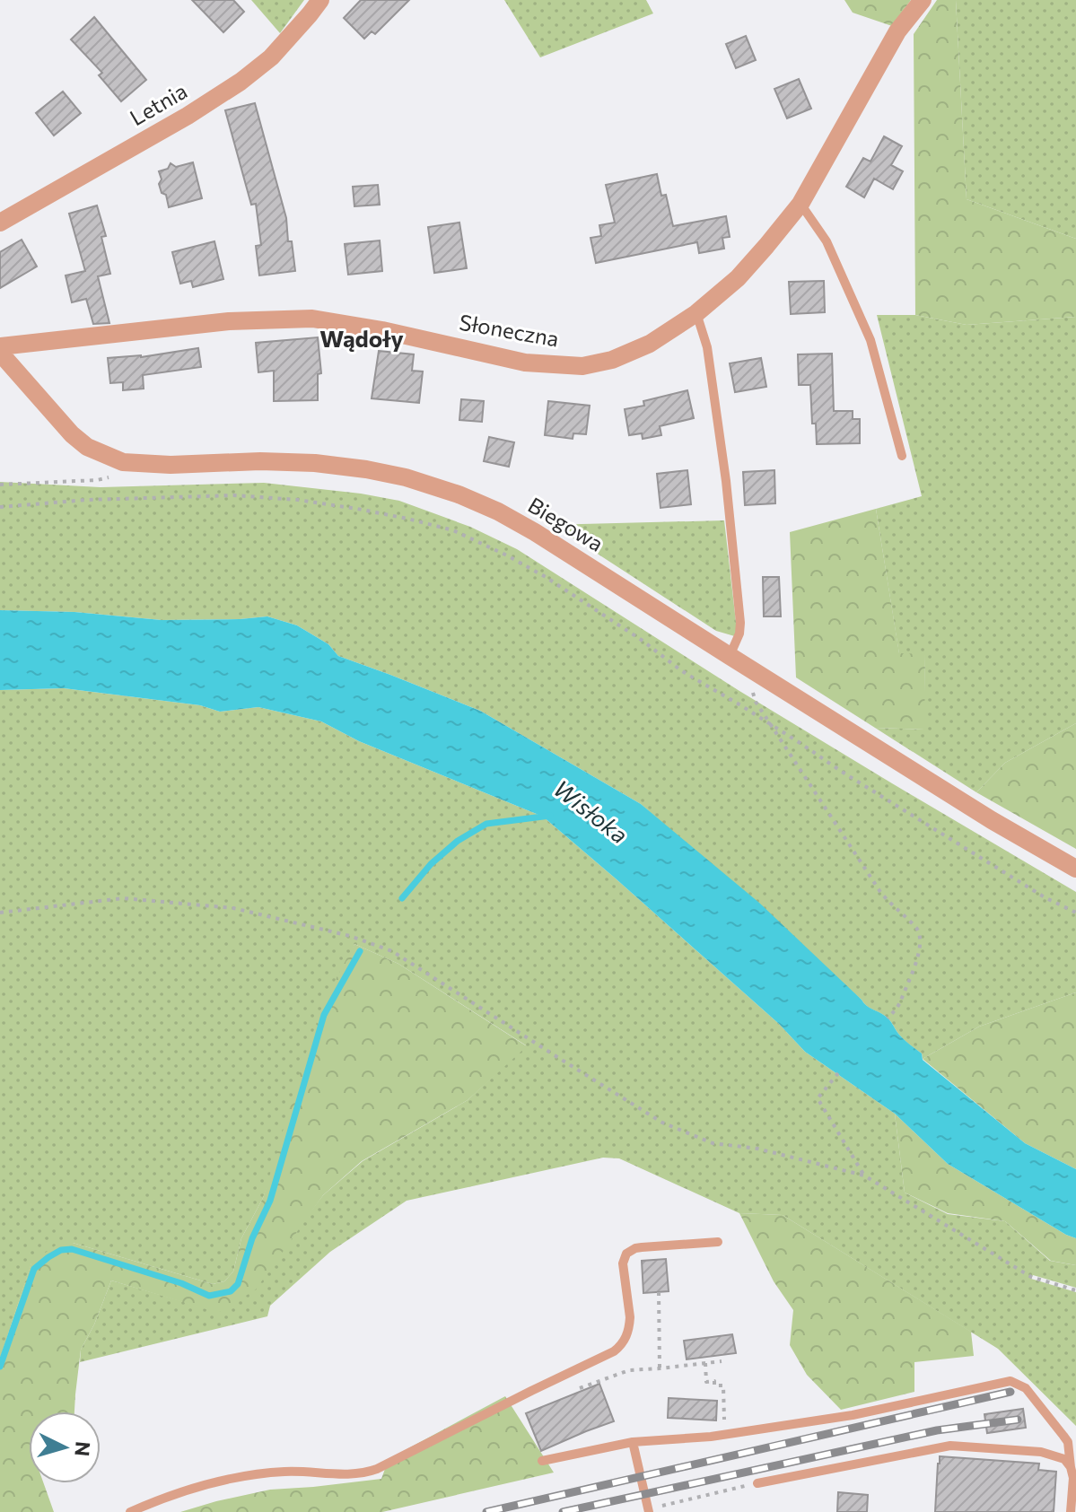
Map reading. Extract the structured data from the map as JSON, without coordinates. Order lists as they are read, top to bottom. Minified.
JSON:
{"streets":{"street":["Letnia","Słoneczna","Biegowa"]},"districts":["Wądoły"],"water":["Wisłoka"],"north":"right"}
